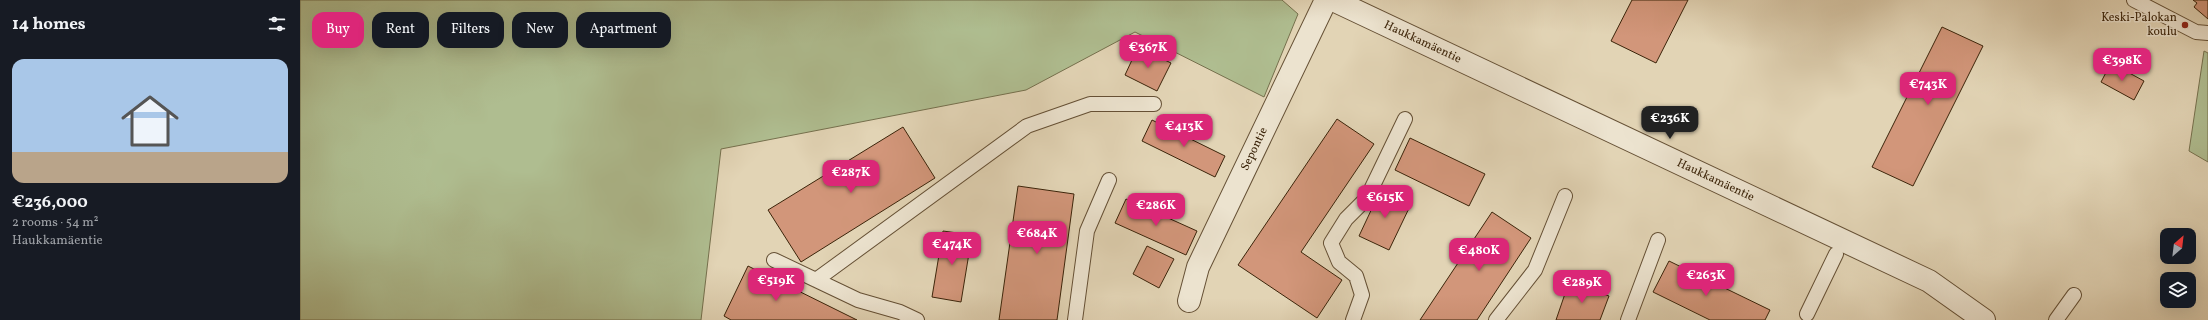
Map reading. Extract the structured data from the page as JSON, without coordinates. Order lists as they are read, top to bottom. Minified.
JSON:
{"streets":{"street":["Haukkamäentie","Sepontie"]},"places":["Keski-Palokan koulu"],"north":"top right","page":{"heading":"14 homes","chip":["Buy","Rent","Filters","New","Apartment"],"price":["€367K","€398K","€743K","€236K","€413K","€287K","€615K","€286K","€684K","€474K","€480K","€263K","€519K","€289K"],"list":[{"name":"€236,000","note":"2 rooms · 54 m² · Haukkamäentie"}]}}
